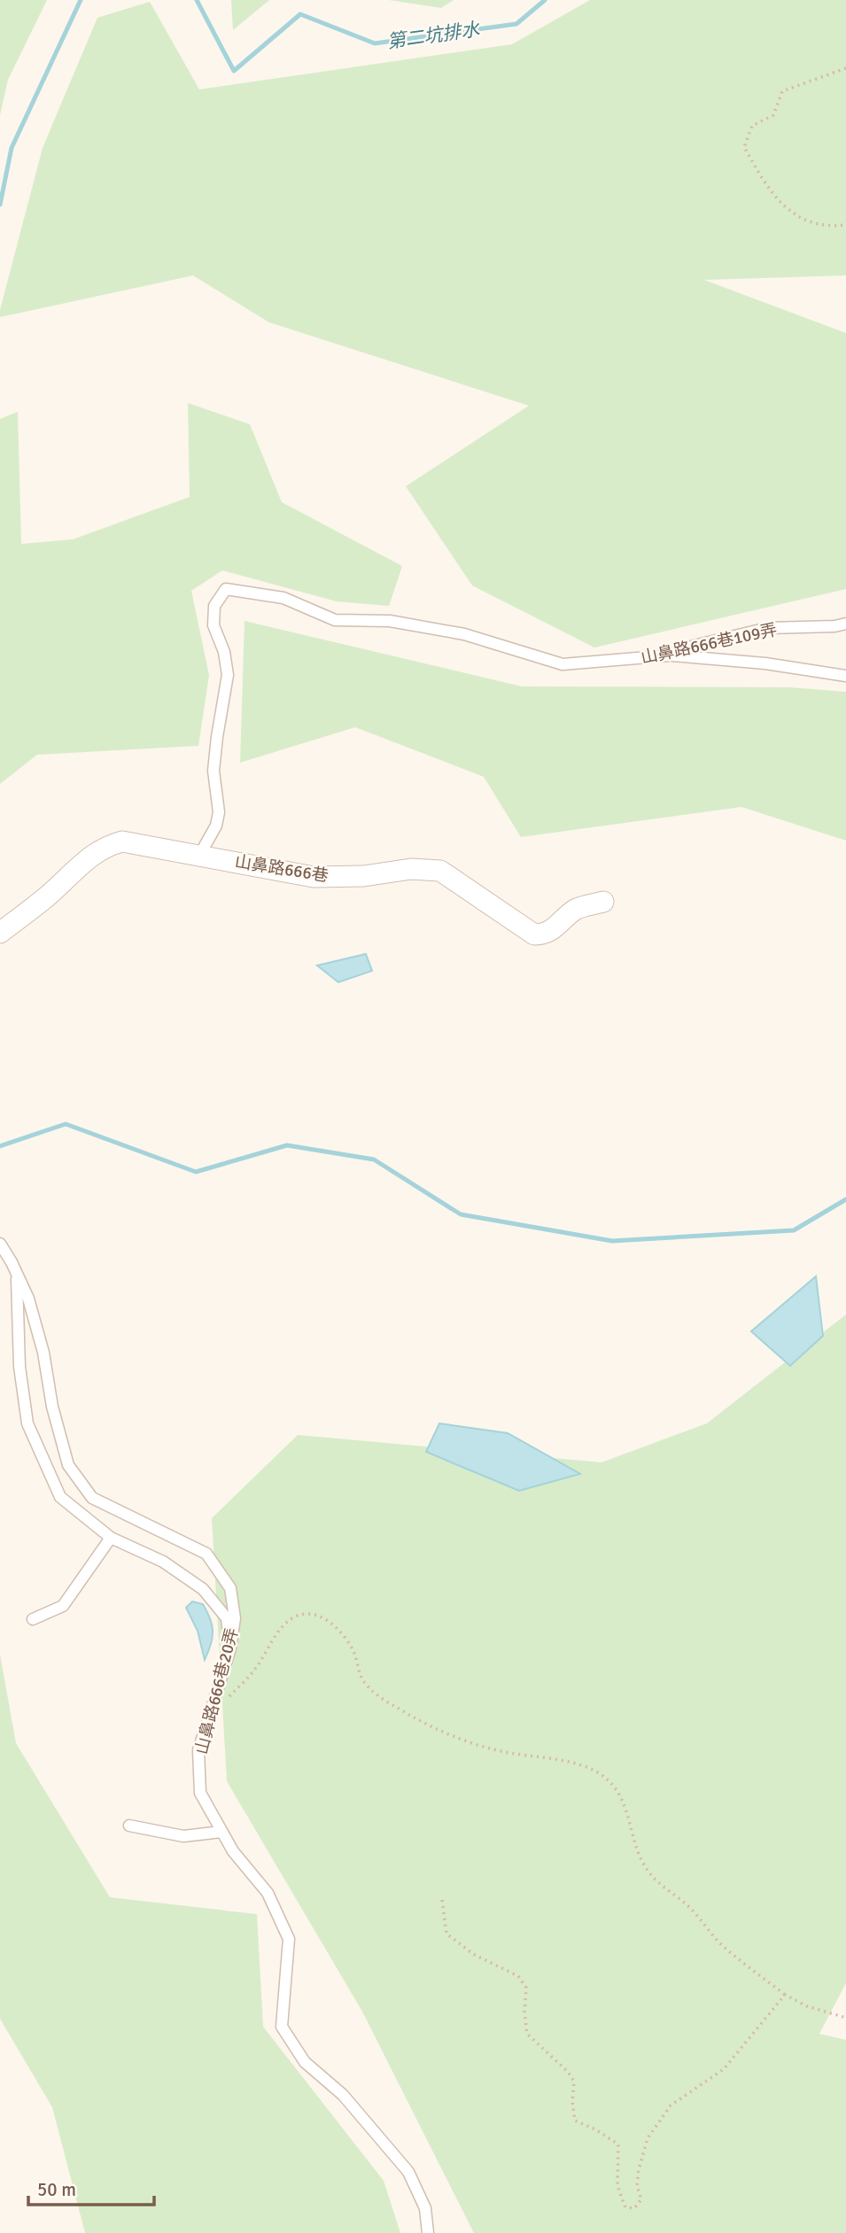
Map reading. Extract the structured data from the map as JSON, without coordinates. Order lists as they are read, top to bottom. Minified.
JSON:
{"streets":{"street":["山鼻路666巷"],"lane":["山鼻路666巷109弄","山鼻路666巷20弄"]},"crossings":[["山鼻路666巷109弄","山鼻路666巷"]],"water":["第二坑排水"],"scale_bar":"50 m"}
